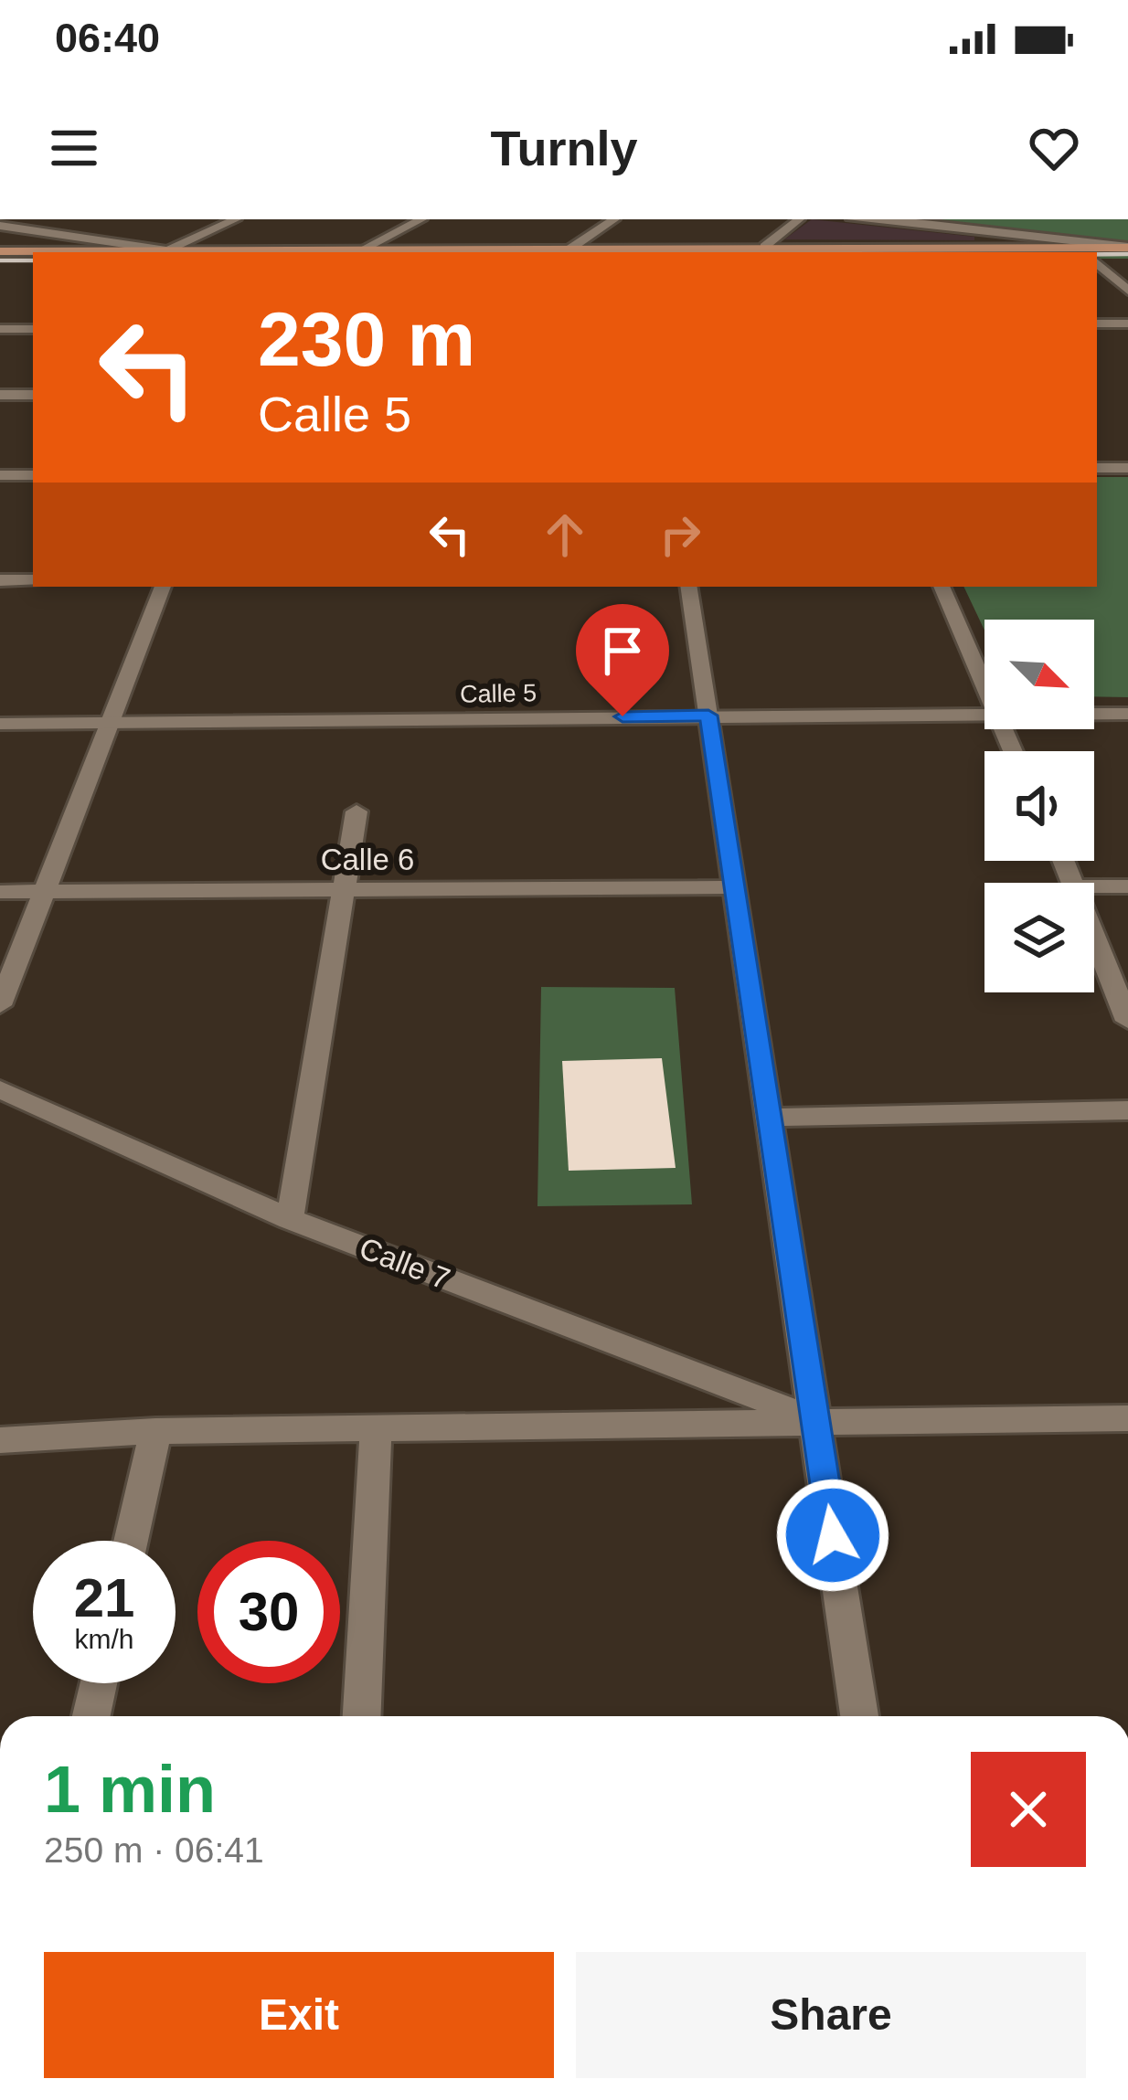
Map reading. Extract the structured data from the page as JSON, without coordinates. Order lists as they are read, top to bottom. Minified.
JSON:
{"streets":{"street":["Calle 5","Calle 6","Calle 7"]},"north":"bottom right","page":{"status":"06:40","header":"Turnly","turn":["230 m","Calle 5"],"speed":"21 km/h","limit":"30","heading":["1 min","250 m · 06:41"],"buttons":["Exit","Share"]}}
